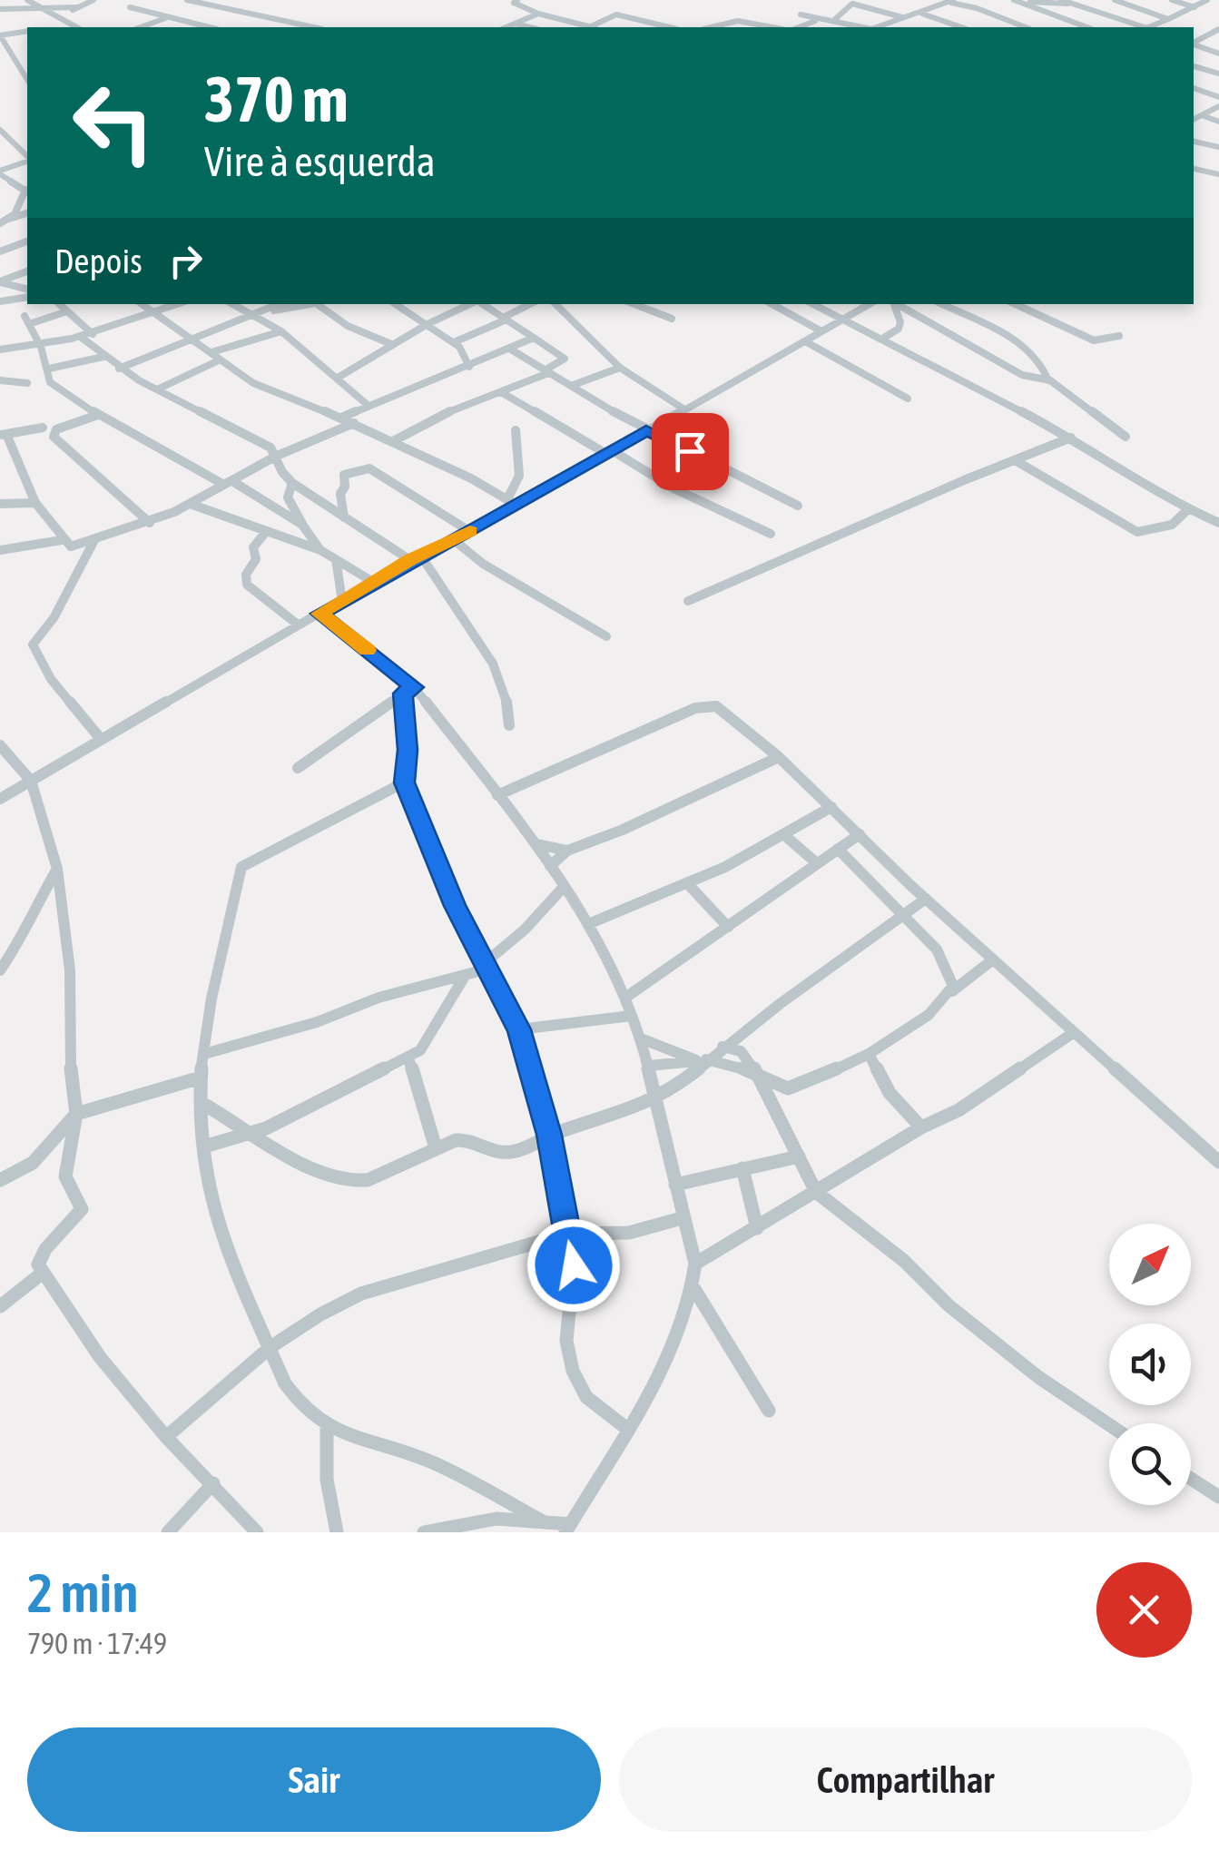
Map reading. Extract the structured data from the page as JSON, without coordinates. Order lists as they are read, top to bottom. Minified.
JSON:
{"north":"top right","page":{"turn":["370 m","Vire à esquerda"],"then":"Depois","heading":["2 min","790 m · 17:49"],"buttons":["Sair","Compartilhar"]}}
